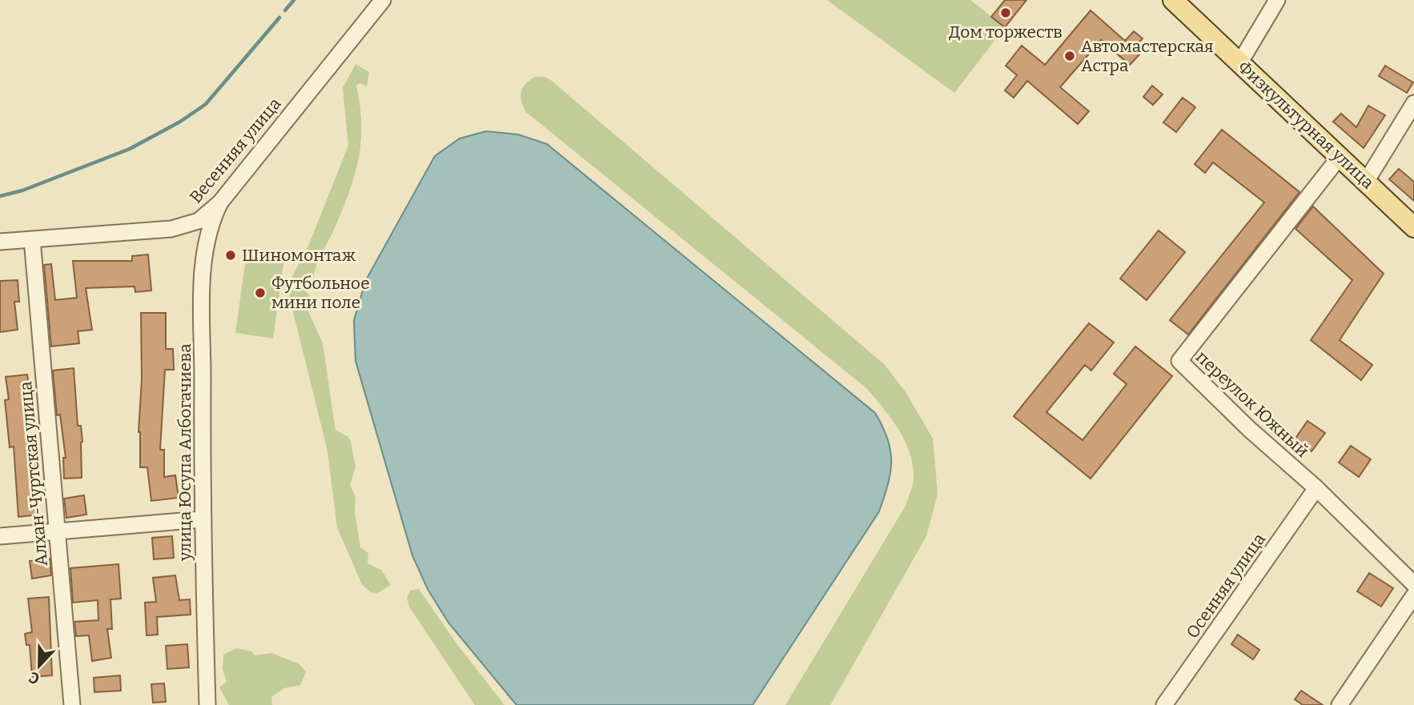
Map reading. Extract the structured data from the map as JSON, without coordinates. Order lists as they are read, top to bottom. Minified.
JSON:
{"streets":{"main road":["Физкультурная улица"],"street":["Весенняя улица","переулок Южный","улица Юсупа Албогачиева","Алхан-Чуртская улица","Осенняя улица"]},"crossings":[["Физкультурная улица","переулок Южный"],["Весенняя улица","улица Юсупа Албогачиева"],["Весенняя улица","Алхан-Чуртская улица"],["переулок Южный","Осенняя улица"]],"places":["Дом торжеств","Автомастерская Астра","Шиномонтаж","Футбольное мини поле"],"north":"bottom"}
